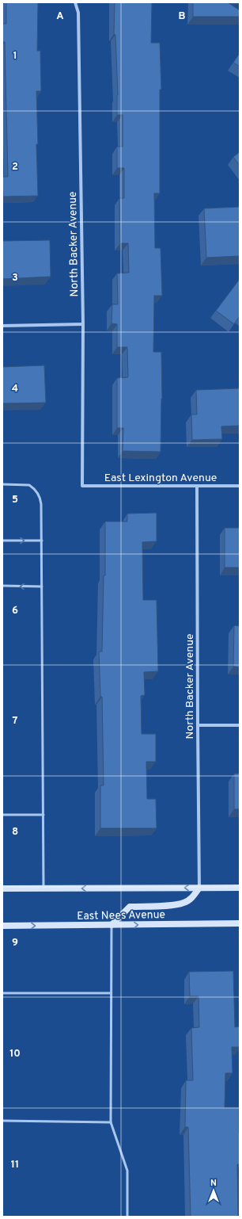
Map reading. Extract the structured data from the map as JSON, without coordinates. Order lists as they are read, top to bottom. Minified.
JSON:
{"streets":{"main road":["East Nees Avenue"],"street":["North Backer Avenue","East Lexington Avenue"]},"crossings":[["North Backer Avenue","East Lexington Avenue"]],"north":"top","grid":{"columns":["A","B"],"rows":["1","2","3","4","5","6","7","8","9","10","11"]}}
